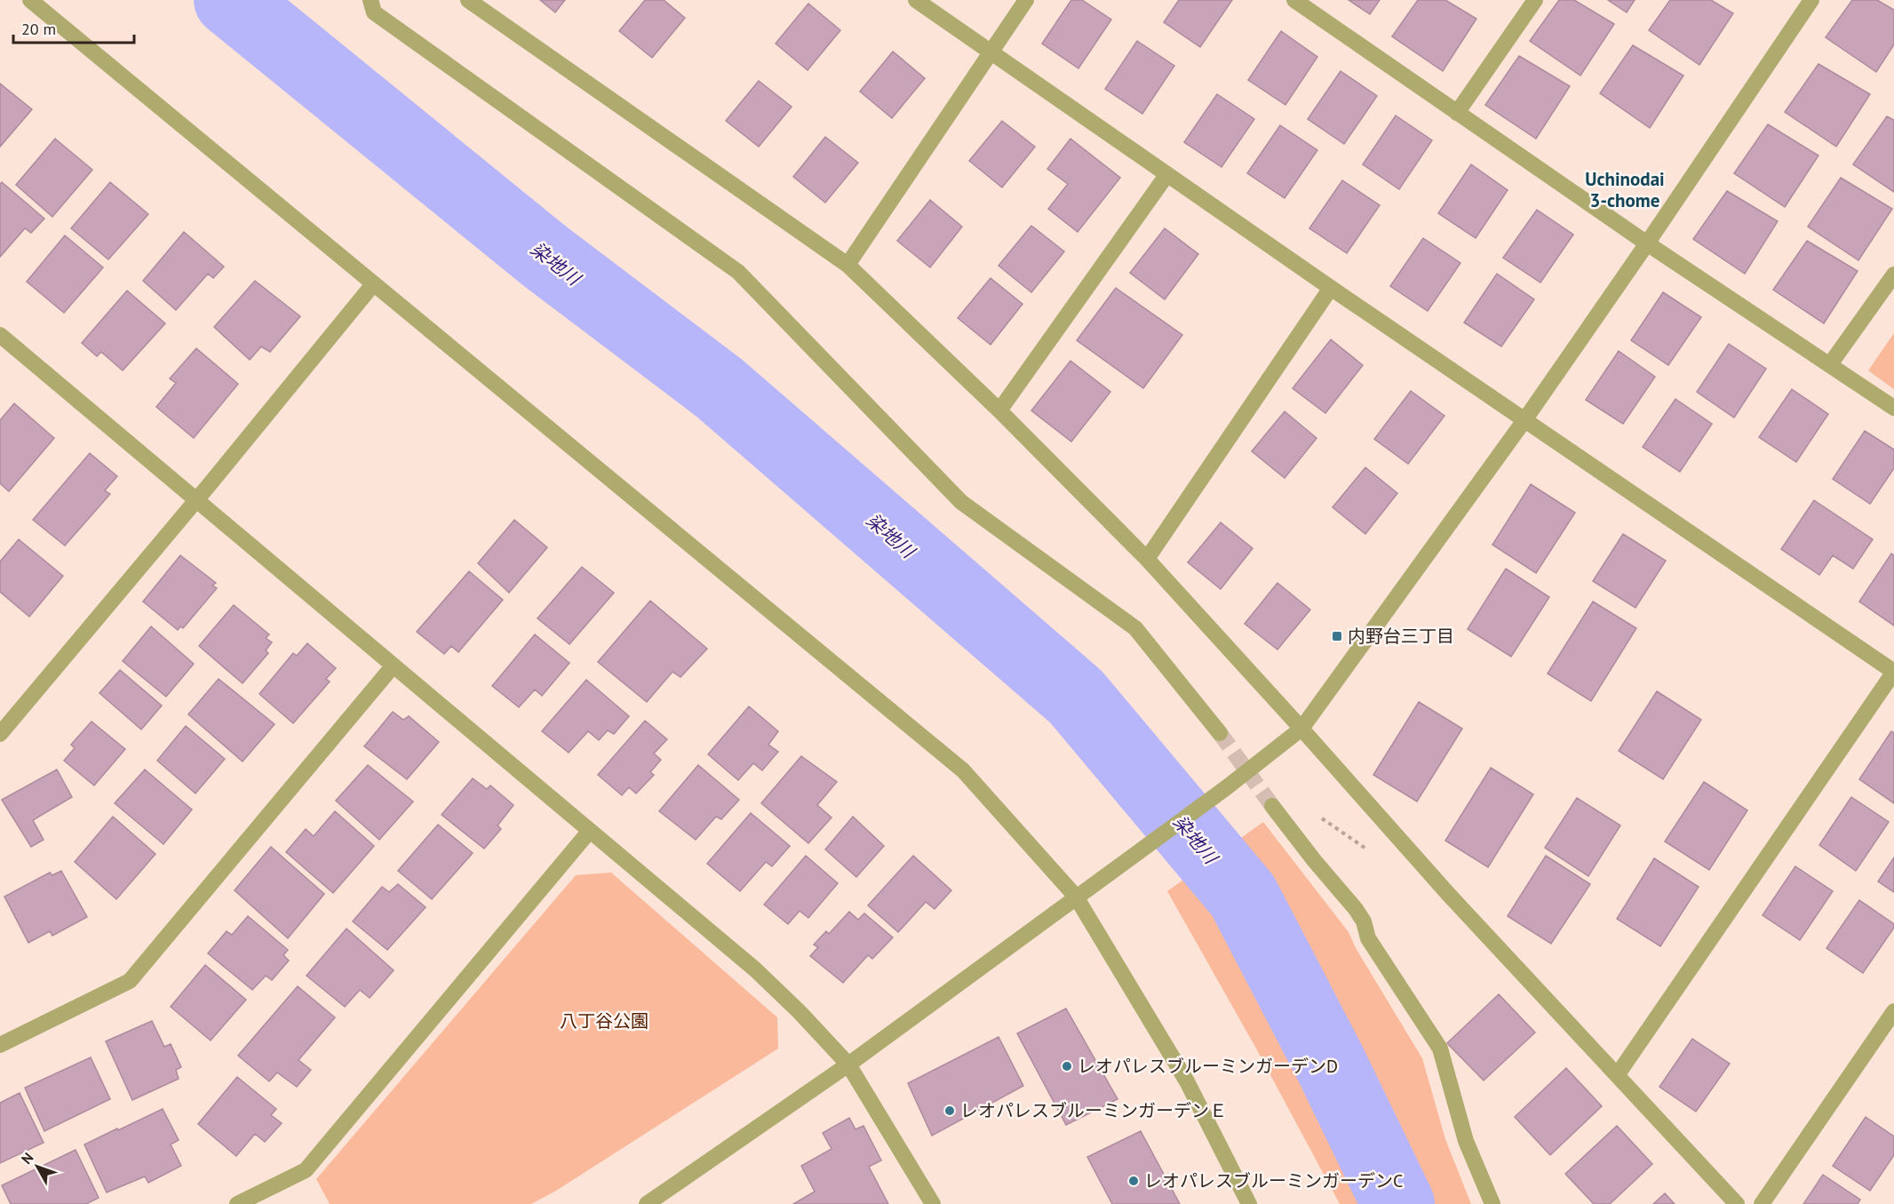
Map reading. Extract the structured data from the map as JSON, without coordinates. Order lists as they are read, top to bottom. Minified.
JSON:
{"districts":["Uchinodai 3-chome"],"water":["染地川"],"parks":["八丁谷公園"],"places":{"transit":["内野台三丁目"],"other":["レオパレスブルーミンガーデンD","レオパレスブルーミンガーデンＥ","レオパレスブルーミンガーデンC"]},"scale_bar":"20 m","north":"top left"}
